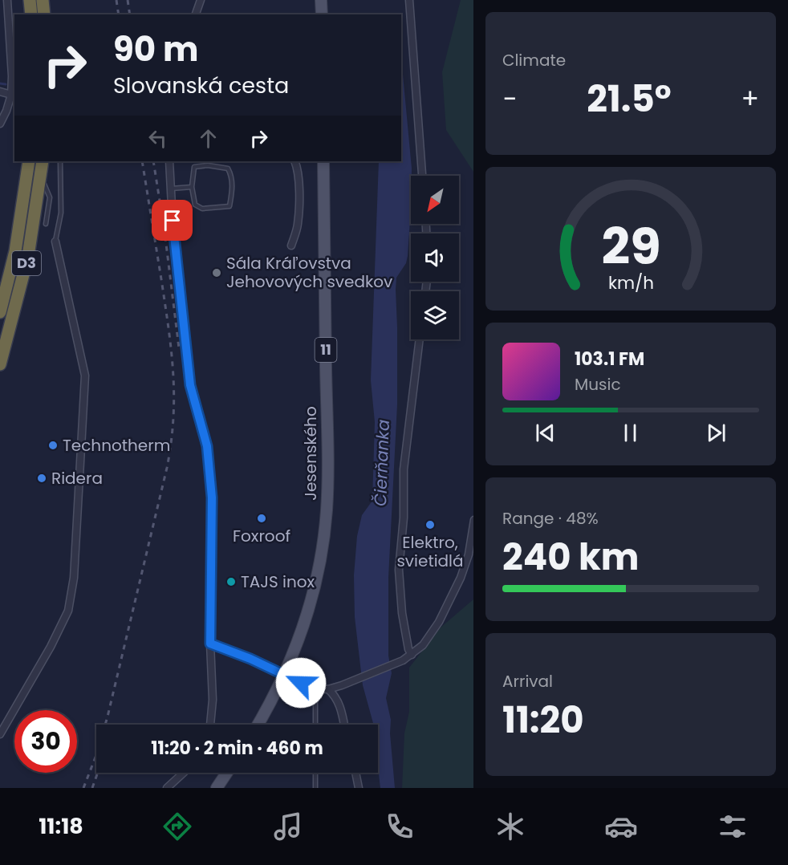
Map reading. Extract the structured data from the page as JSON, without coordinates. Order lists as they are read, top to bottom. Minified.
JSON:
{"streets":{"highway":["D3"],"main road":["11","Jesenského"]},"water":["Čierňanka"],"places":["Sála Kráľovstva Jehovových svedkov","Technotherm","Ridera","Foxroof","Elektro, svietidlá","TAJS inox"],"north":"bottom left","page":{"tile":["Climate",["Range · 48%","240 km"],["Arrival","11:20"]],"turn":["90 m","Slovanská cesta"],"heat":["−","21.5°","+"],"song":["103.1 FM","Music"],"limit":"30","trip":"11:20 · 2 min · 460 m","tabs":"11:18","gauge":["29","km/h"]}}
